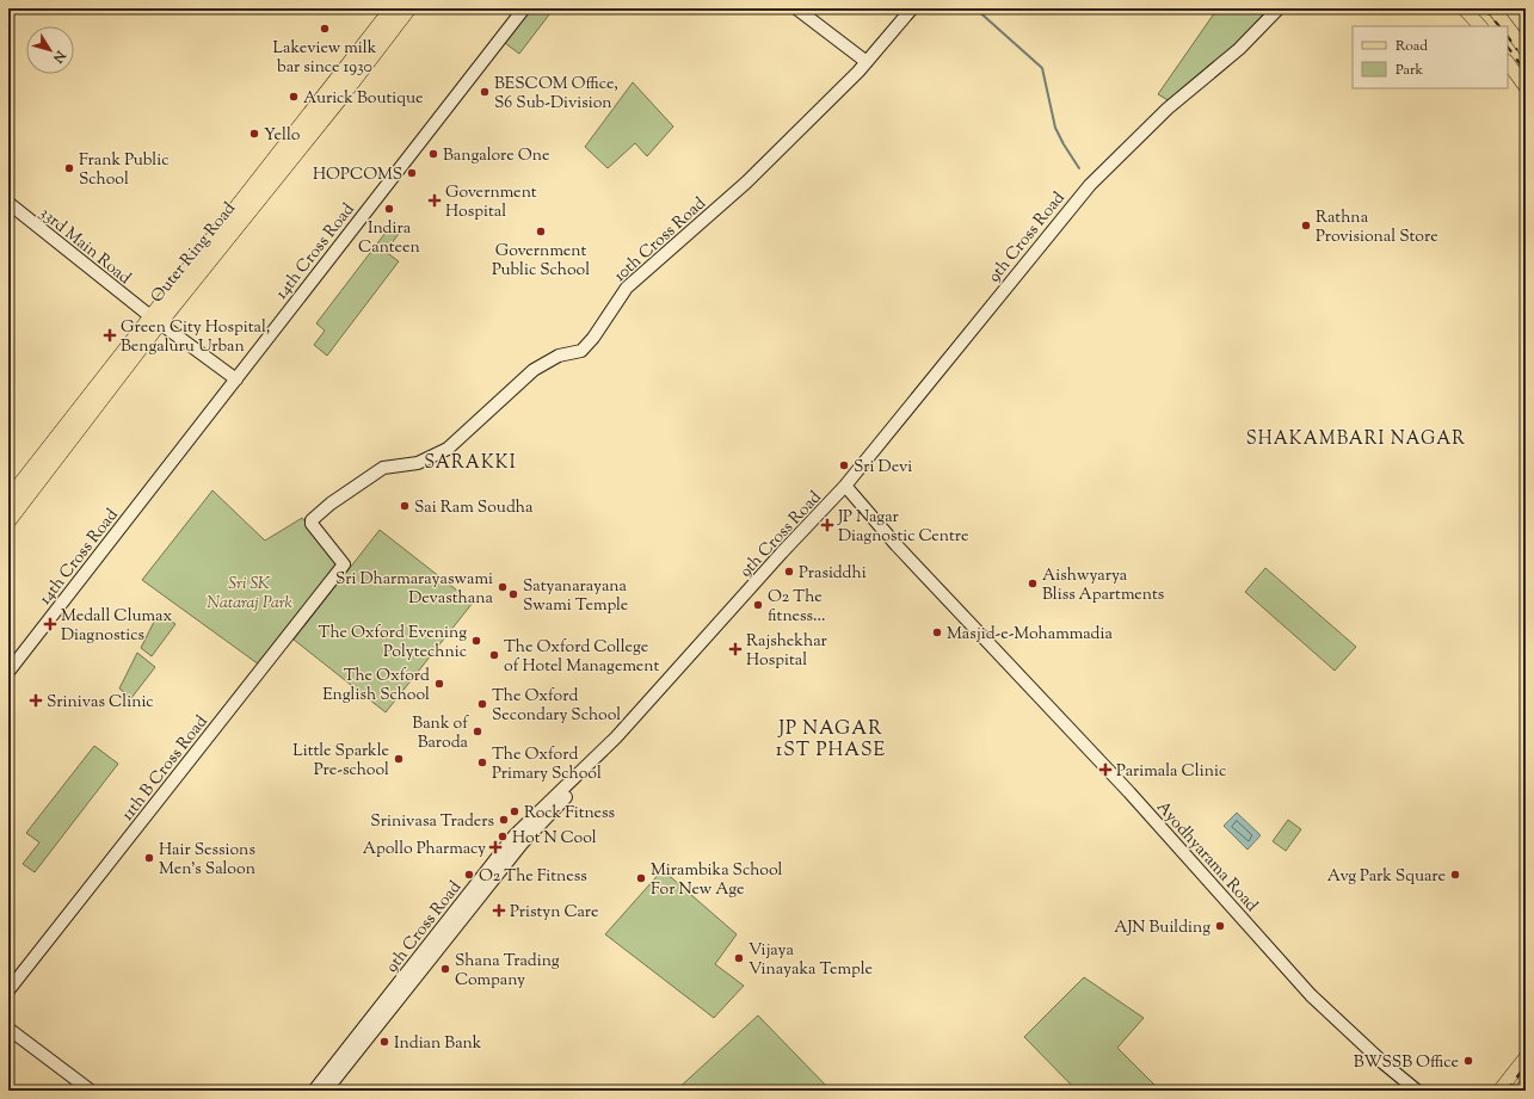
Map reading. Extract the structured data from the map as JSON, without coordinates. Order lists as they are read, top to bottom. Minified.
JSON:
{"streets":{"highway":["Outer Ring Road"],"street":["9th Cross Road","10th Cross Road","33rd Main Road","14th Cross Road","11th B Cross Road","Ayodhyarama Road"]},"crossings":[["9th Cross Road","Ayodhyarama Road"],["10th Cross Road","11th B Cross Road"],["33rd Main Road","14th Cross Road"],["33rd Main Road","Outer Ring Road"]],"districts":["SHAKAMBARI NAGAR","SARAKKI","JP NAGAR 1ST PHASE"],"parks":["Sri SK Nataraj Park"],"places":{"other":["Lakeview milk bar since 1930","BESCOM Office, S6 Sub-Division","Aurick Boutique","Yello","Bangalore One","Frank Public School","HOPCOMS","Indira Canteen","Rathna Provisional Store","Government Public School","Sri Devi","Sai Ram Soudha","Prasiddhi","Aishwyarya Bliss Apartments","Sri Dharmarayaswami Devasthana","Satyanarayana Swami Temple","O2 The fitness...","Masjid-e-Mohammadia","The Oxford Evening Polytechnic","The Oxford College of Hotel Management","The Oxford English School","The Oxford Secondary School","Bank of Baroda","Little Sparkle Pre-school","The Oxford Primary School","Rock Fitness","Srinivasa Traders","Hot N Cool","Hair Sessions Men's Saloon","O2 The Fitness","Avg Park Square","Mirambika School For New Age","AJN Building","Vijaya Vinayaka Temple","Shana Trading Company","Indian Bank","BWSSB Office"],"health":["Government Hospital","Green City Hospital, Bengaluru Urban","JP Nagar Diagnostic Centre","Medall Clumax Diagnostics","Rajshekhar Hospital","Srinivas Clinic","Parimala Clinic","Apollo Pharmacy","Pristyn Care"]},"legend":["Road","Park"],"north":"bottom right"}
